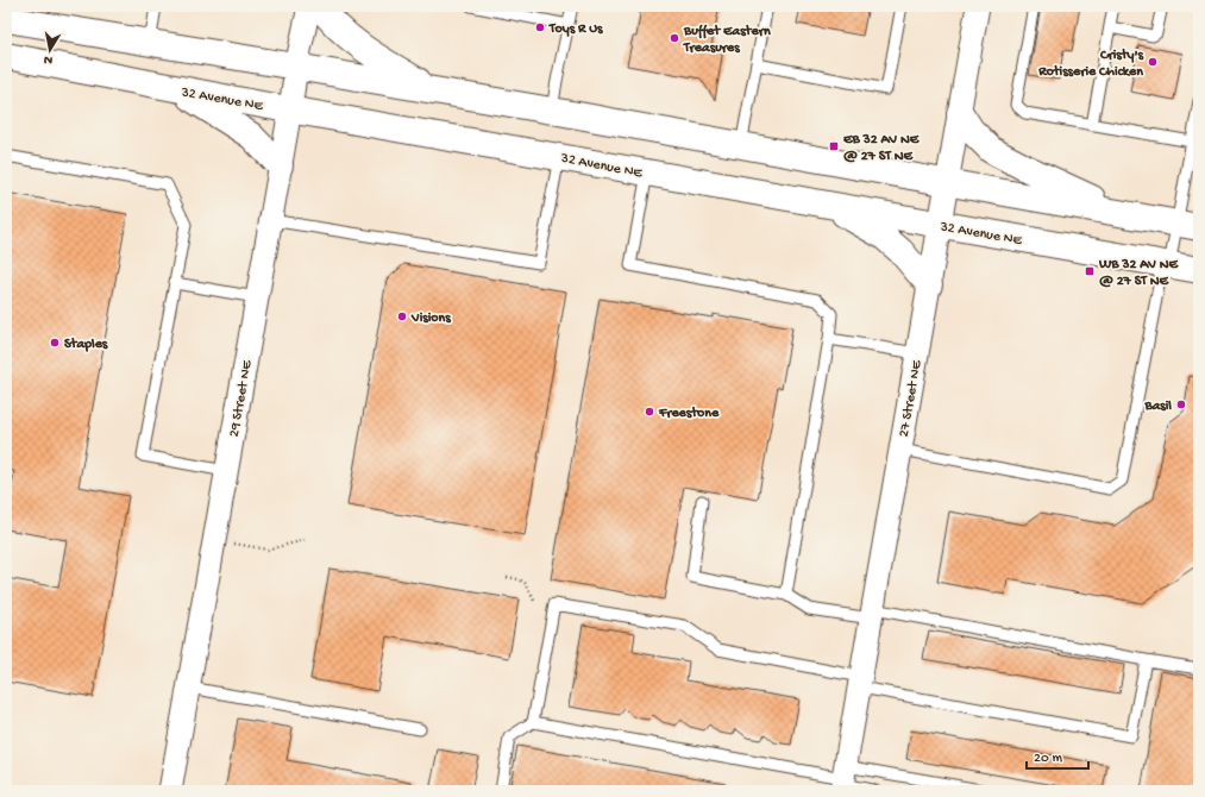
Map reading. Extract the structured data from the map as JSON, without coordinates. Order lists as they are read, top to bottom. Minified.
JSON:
{"streets":{"main road":["32 Avenue NE"],"street":["29 Street NE","27 Street NE"]},"crossings":[["32 Avenue NE","29 Street NE"],["32 Avenue NE","27 Street NE"]],"places":{"other":["Toys R Us","Buffet Eastern Treasures","Cristy's Rotisserie Chicken","Visions","Staples","Basil","Freestone"],"transit":["EB 32 AV NE @ 27 ST NE","WB 32 AV NE @ 27 ST NE"]},"scale_bar":"20 m","north":"bottom"}
